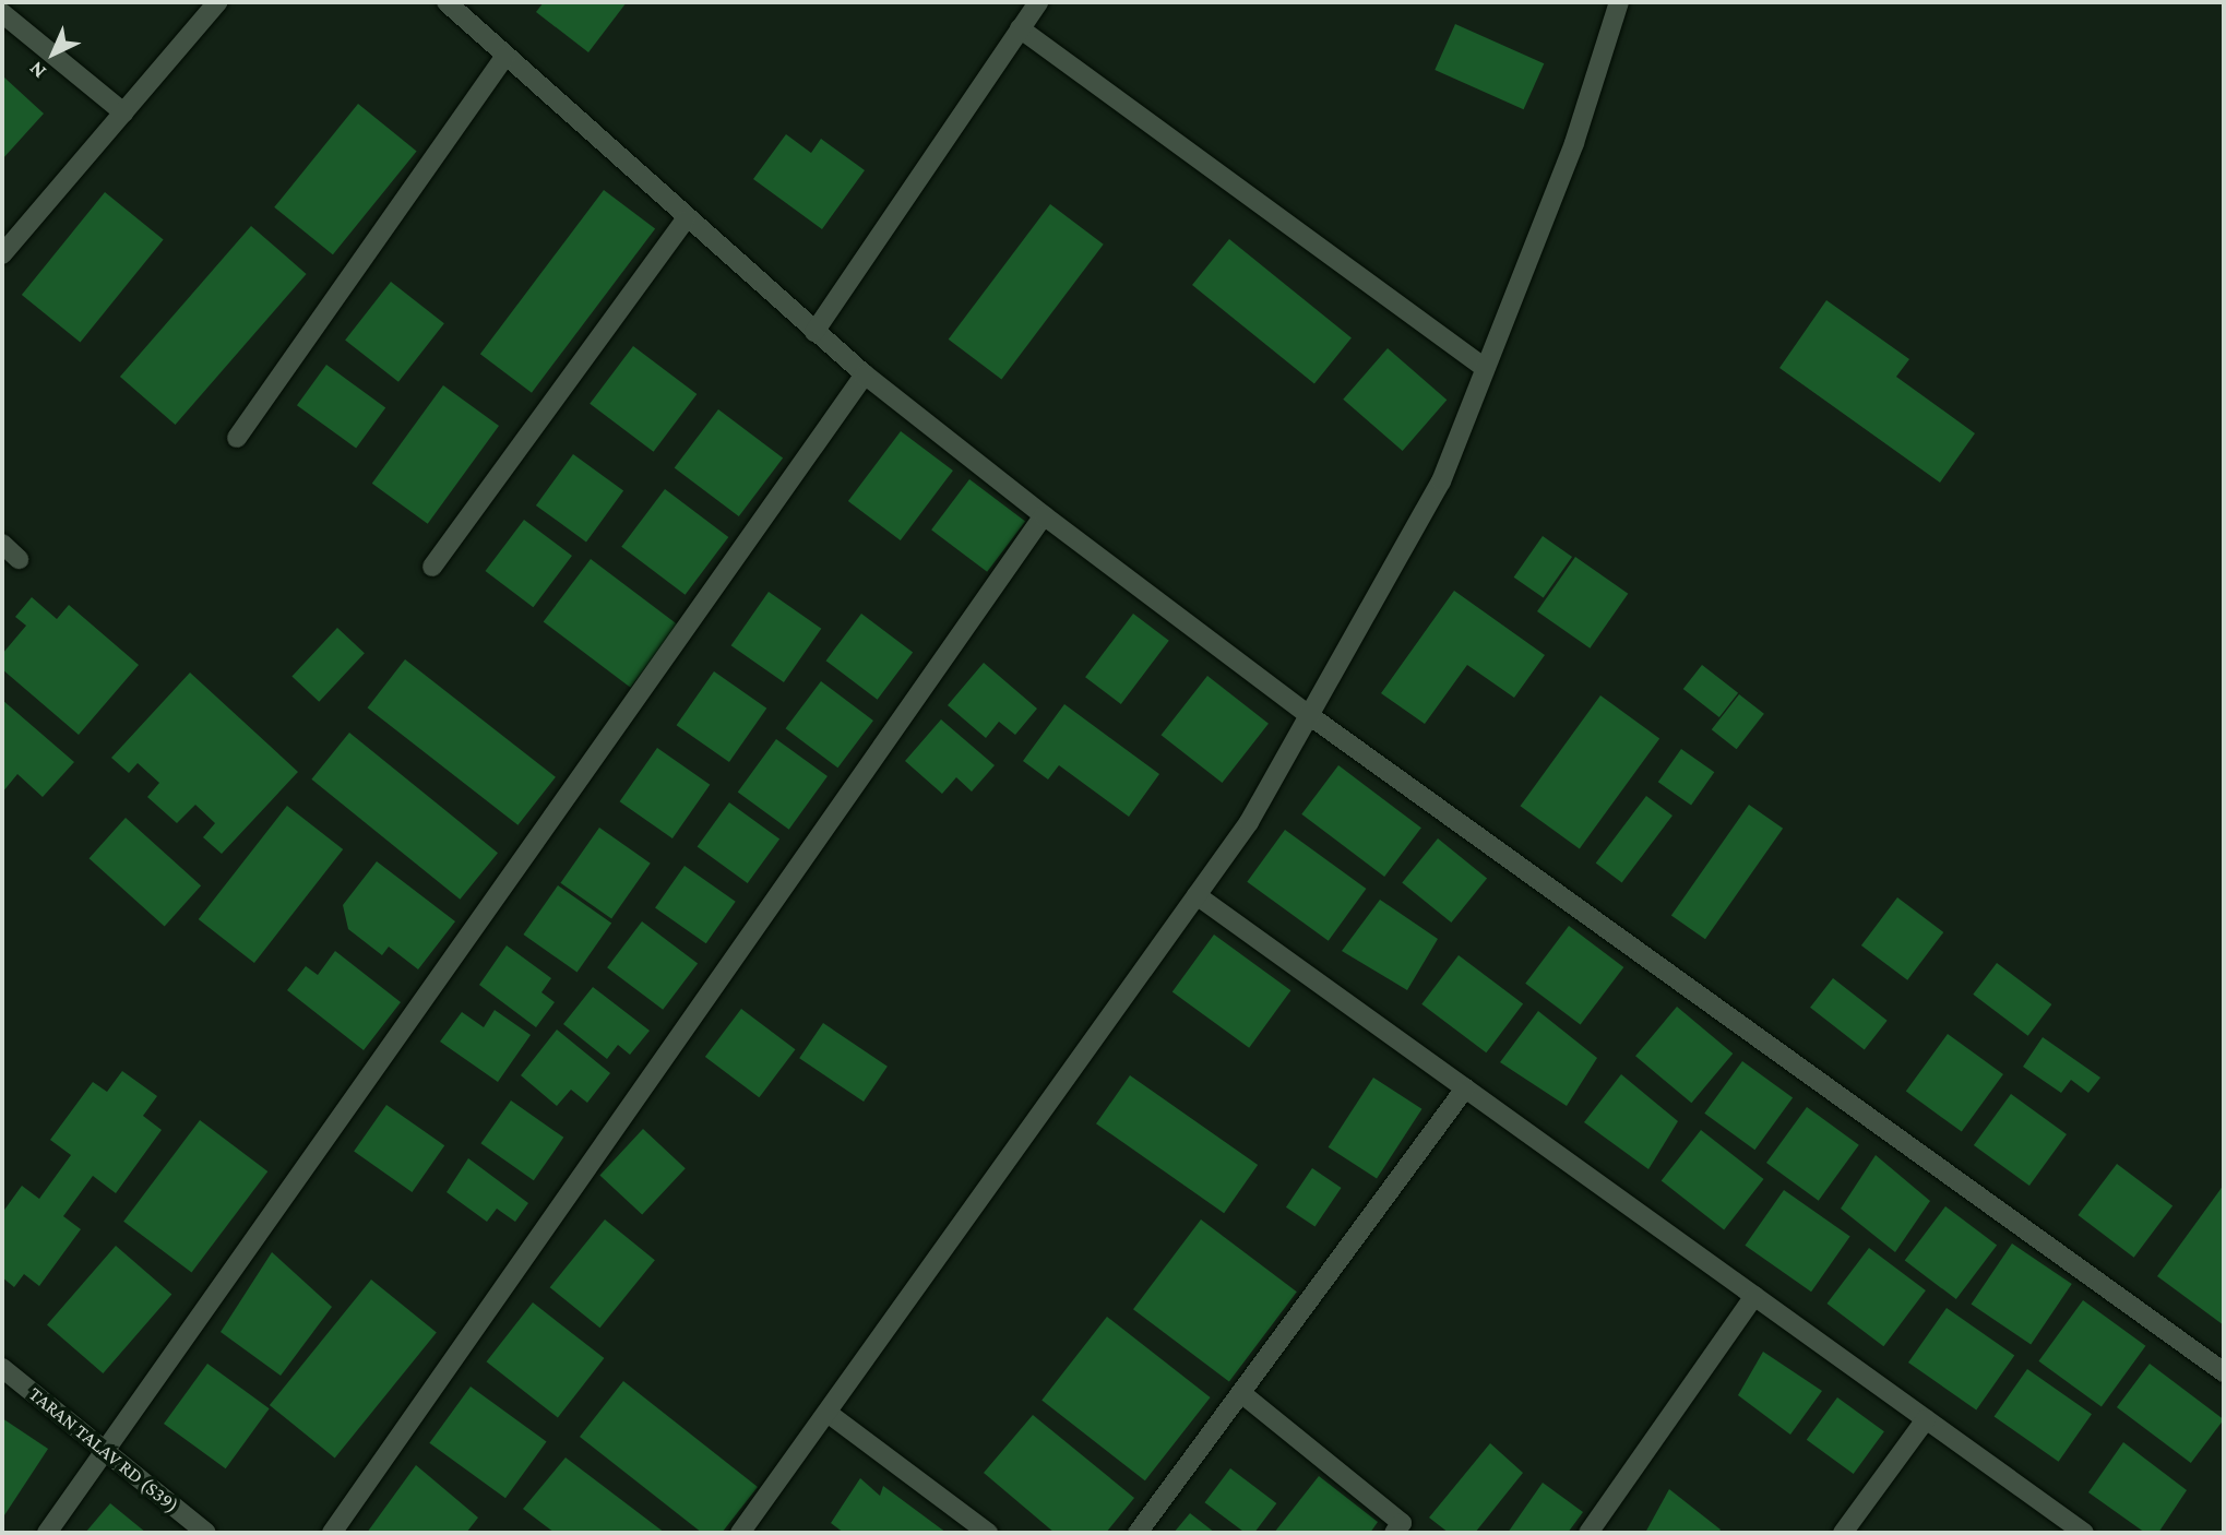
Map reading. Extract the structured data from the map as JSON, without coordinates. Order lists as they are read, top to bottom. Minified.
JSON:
{"streets":{"street":["TARAN TALAV RD (S39)"]},"north":"bottom left"}
